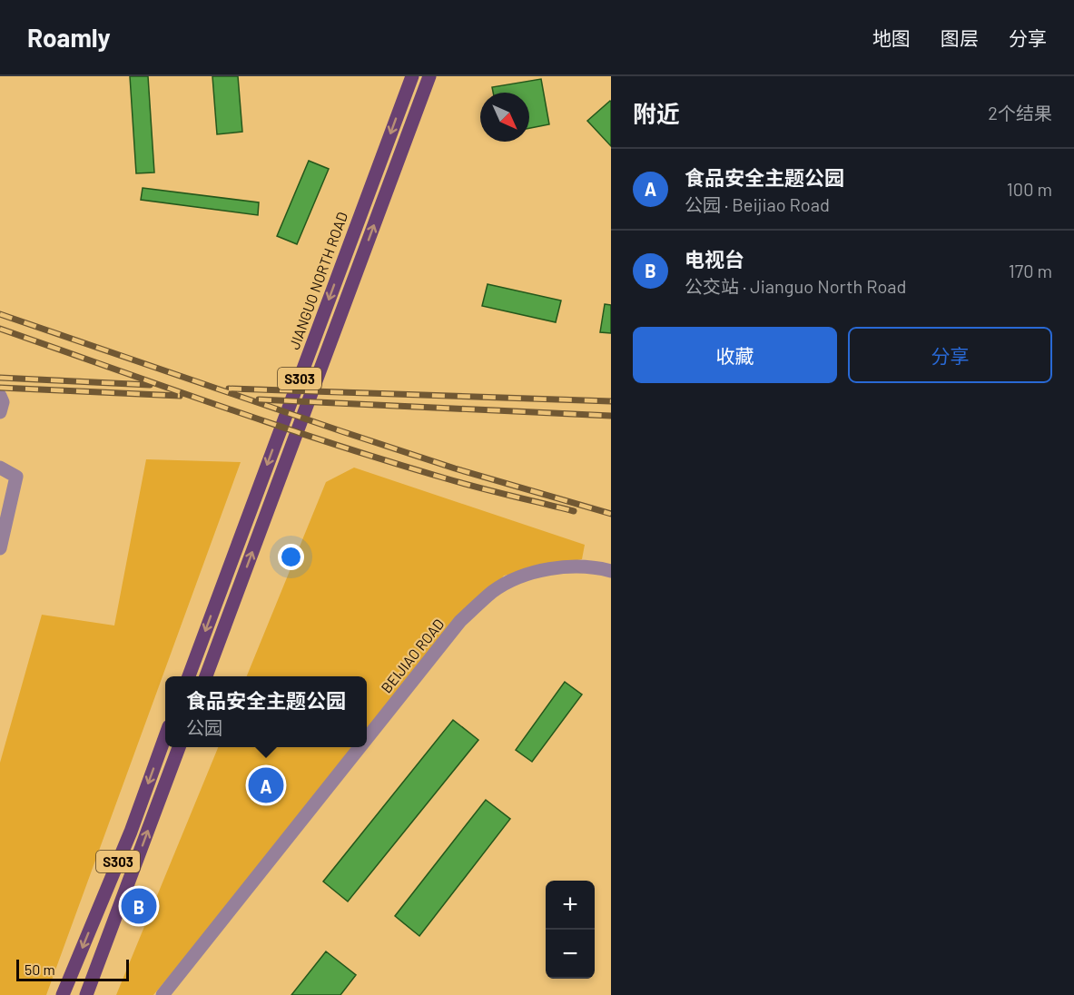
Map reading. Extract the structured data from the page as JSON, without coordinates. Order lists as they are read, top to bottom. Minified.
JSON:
{"streets":{"main road":["JIANGUO NORTH ROAD","S303"],"street":["BEIJIAO ROAD"]},"scale_bar":"50 m","north":"bottom right","page":{"header":"Roamly","nav":["地图","图层","分享"],"heading":["附近","2个结果"],"list":[{"mark":"A","name":"食品安全主题公园","note":"公园 · Beijiao Road","value":"100 m"},{"mark":"B","name":"电视台","note":"公交站 · Jianguo North Road","value":"170 m"}],"buttons":["收藏","分享"],"popup":["食品安全主题公园","公园"],"pins":["A","B"],"map_buttons":["+","−"],"scale":"50 m"}}
